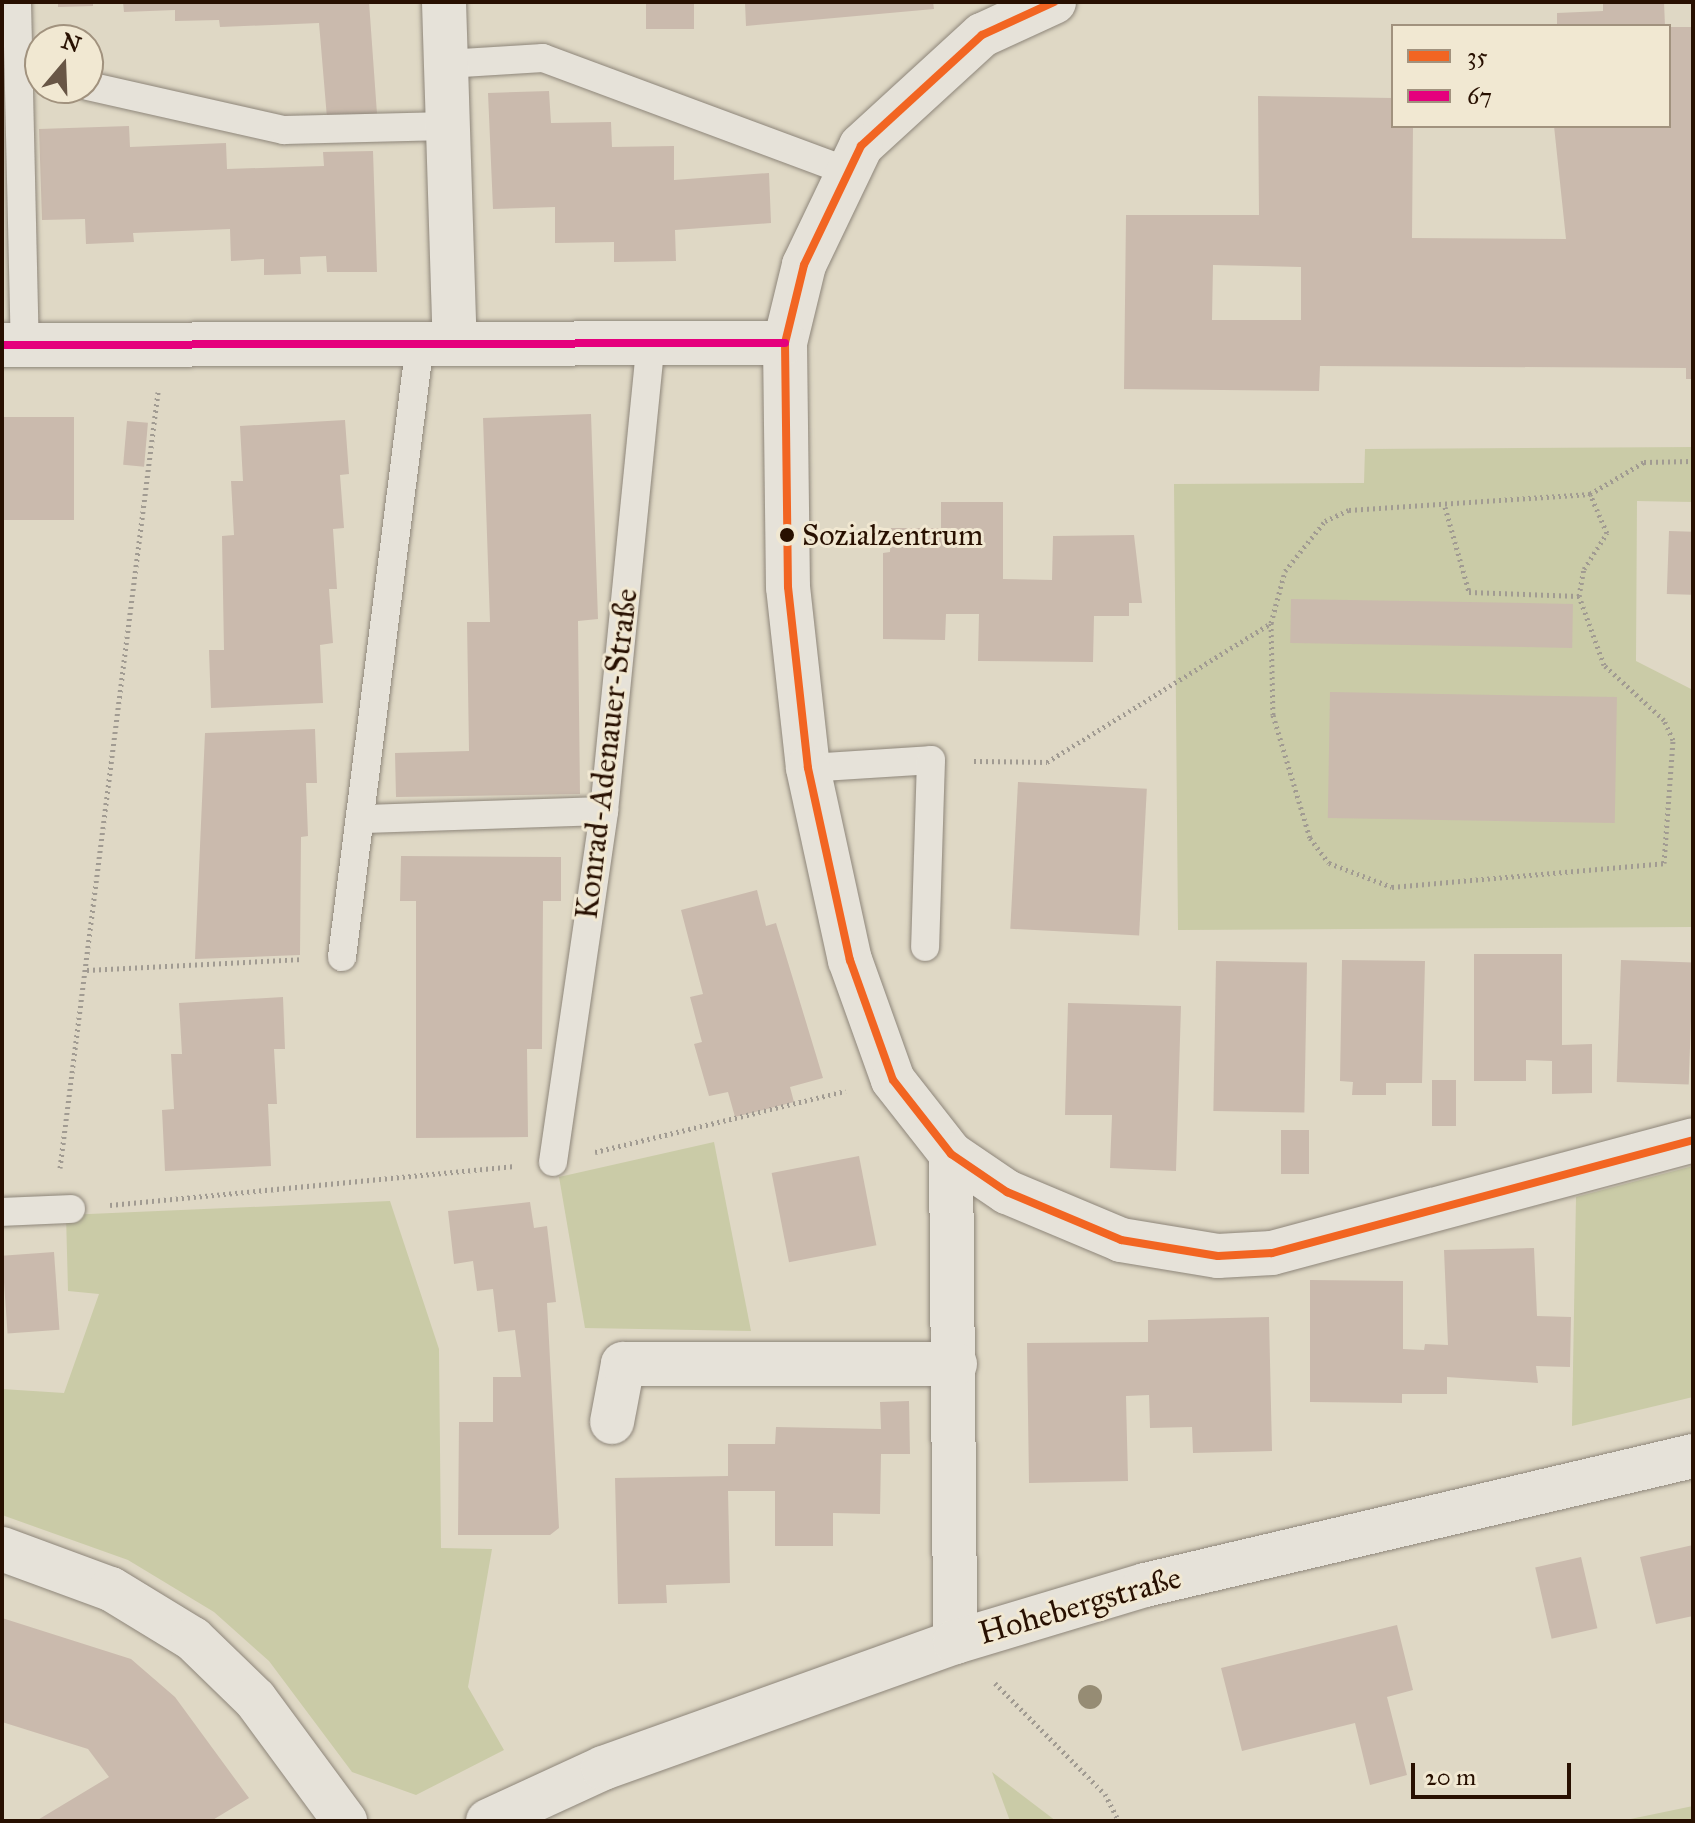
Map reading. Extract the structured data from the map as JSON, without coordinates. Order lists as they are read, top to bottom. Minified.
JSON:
{"streets":{"street":["Hohebergstraße"],"lane":["Konrad-Adenauer-Straße"]},"places":["Sozialzentrum"],"lines":["transit line 35","transit line 67"],"legend":["35","67"],"scale_bar":"20 m","north":"top"}
